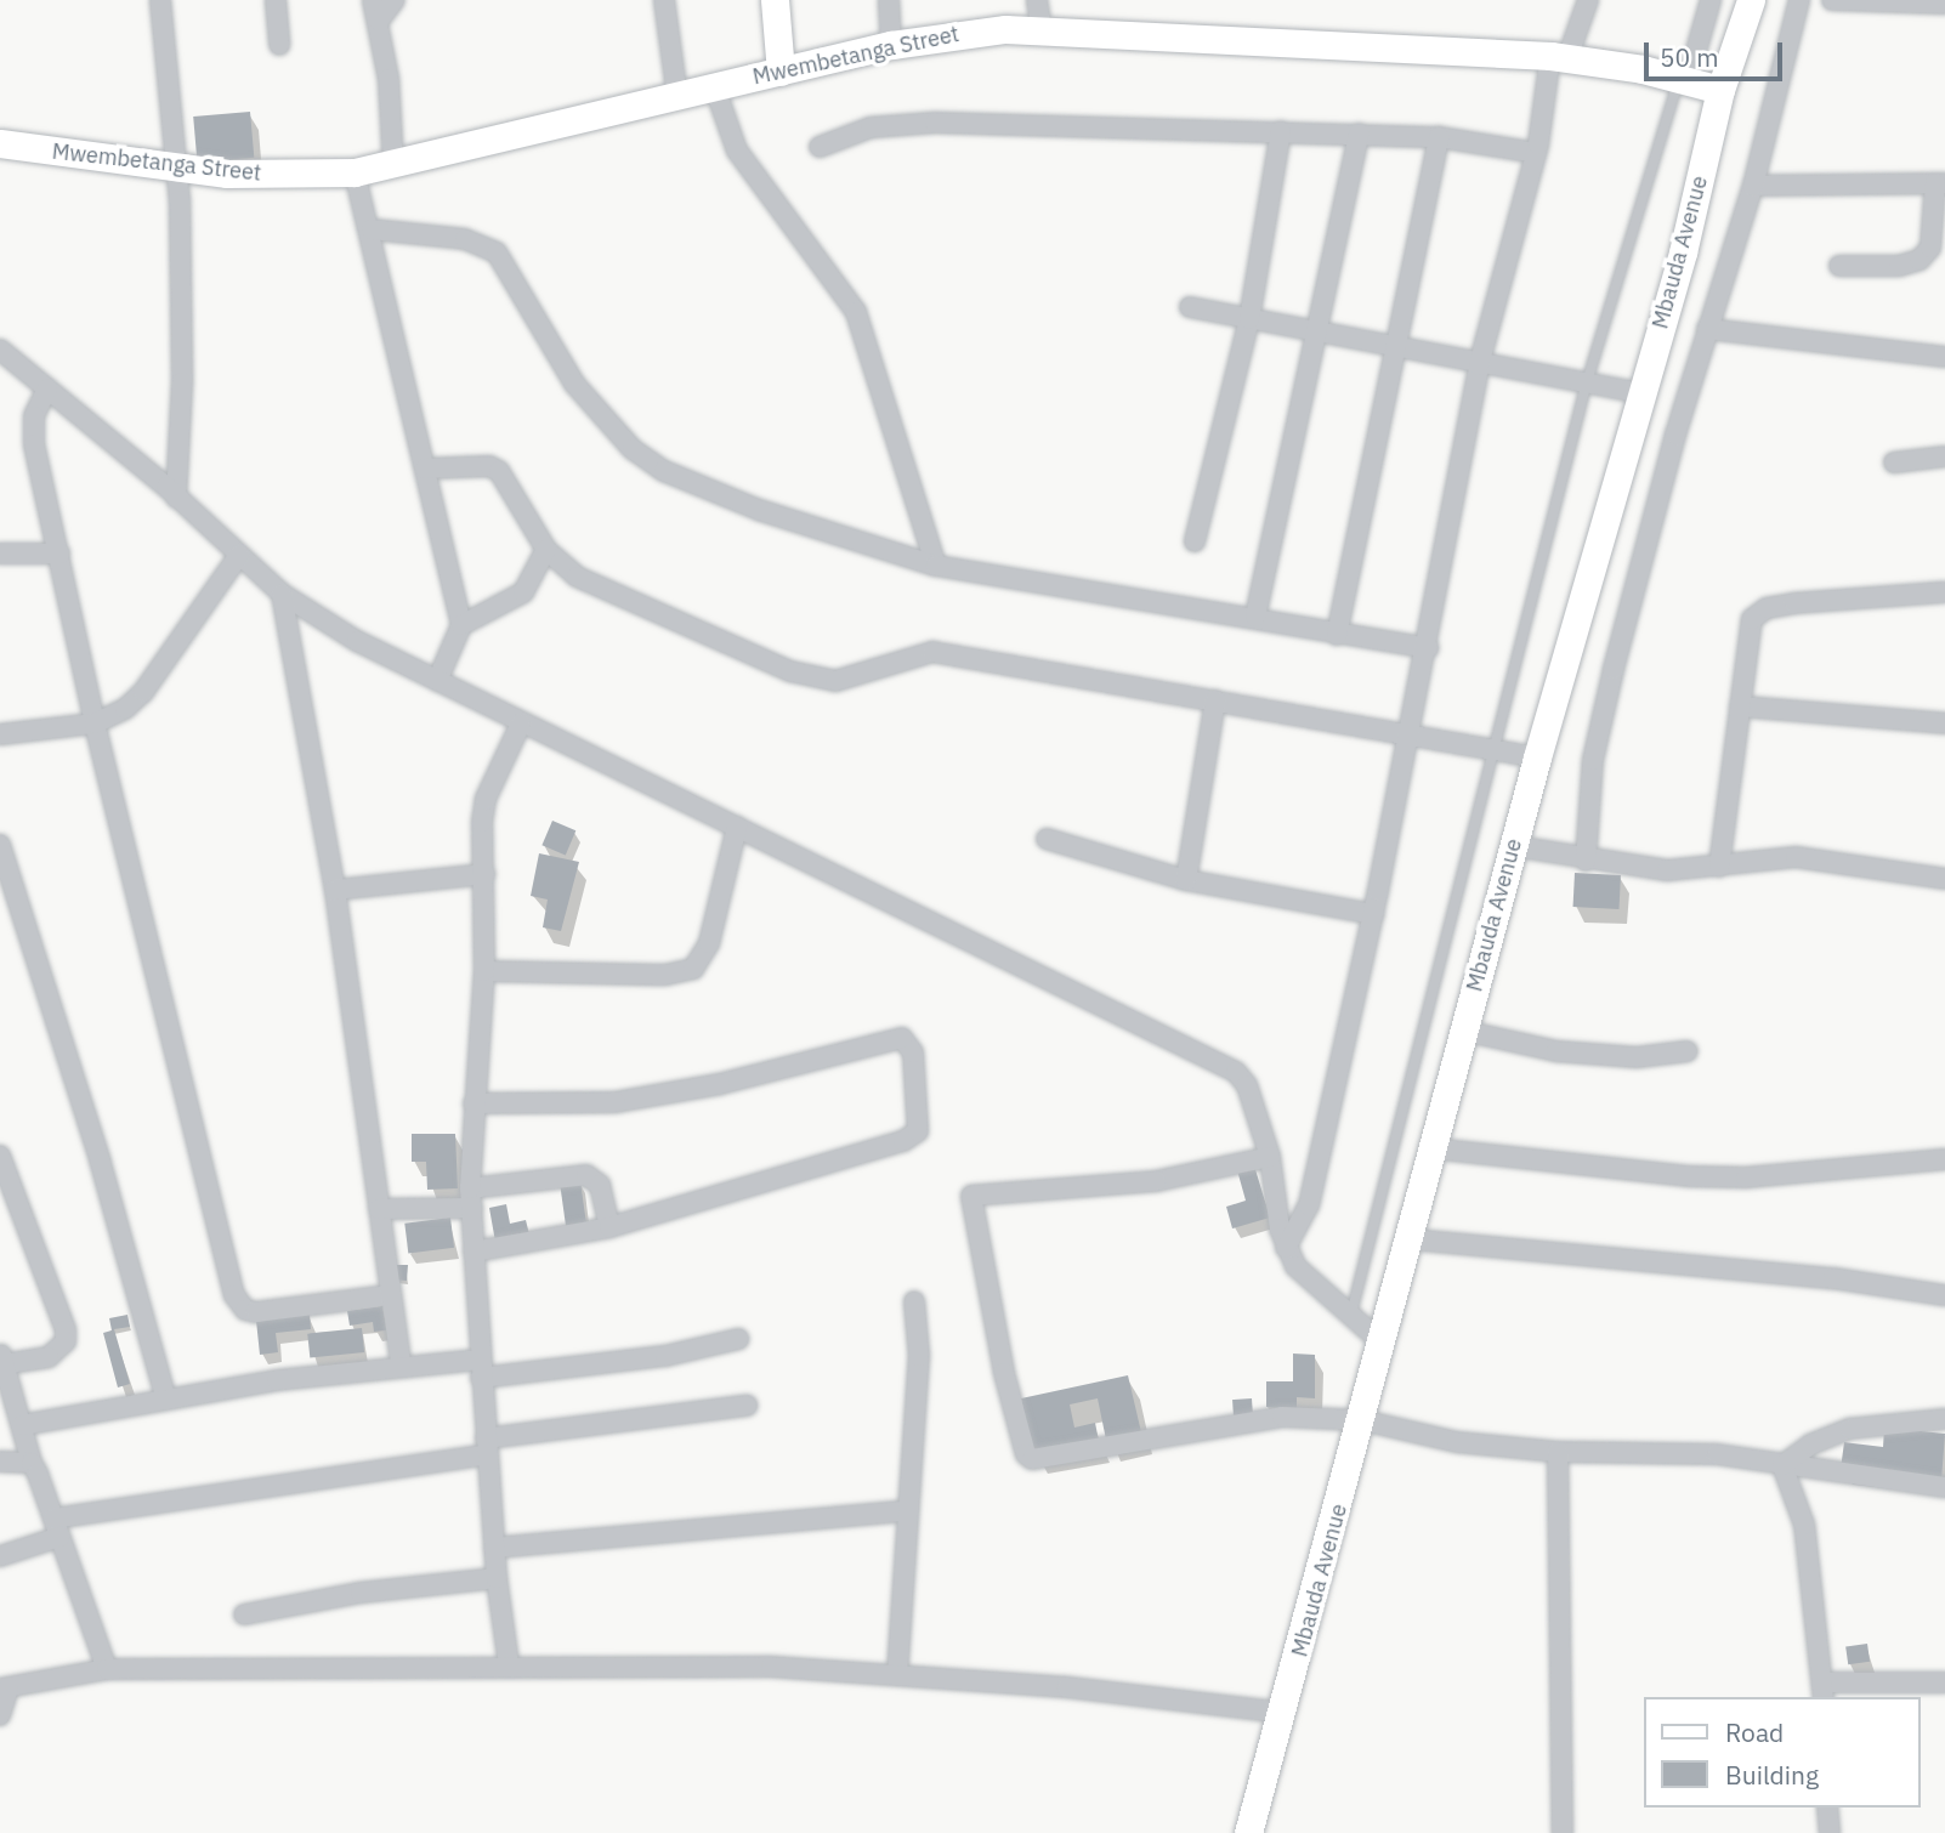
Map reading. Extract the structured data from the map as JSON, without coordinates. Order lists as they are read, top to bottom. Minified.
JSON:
{"streets":{"street":["Mwembetanga Street","Mbauda Avenue"]},"crossings":[["Mwembetanga Street","Mbauda Avenue"]],"legend":["Road","Building"],"scale_bar":"50 m"}
